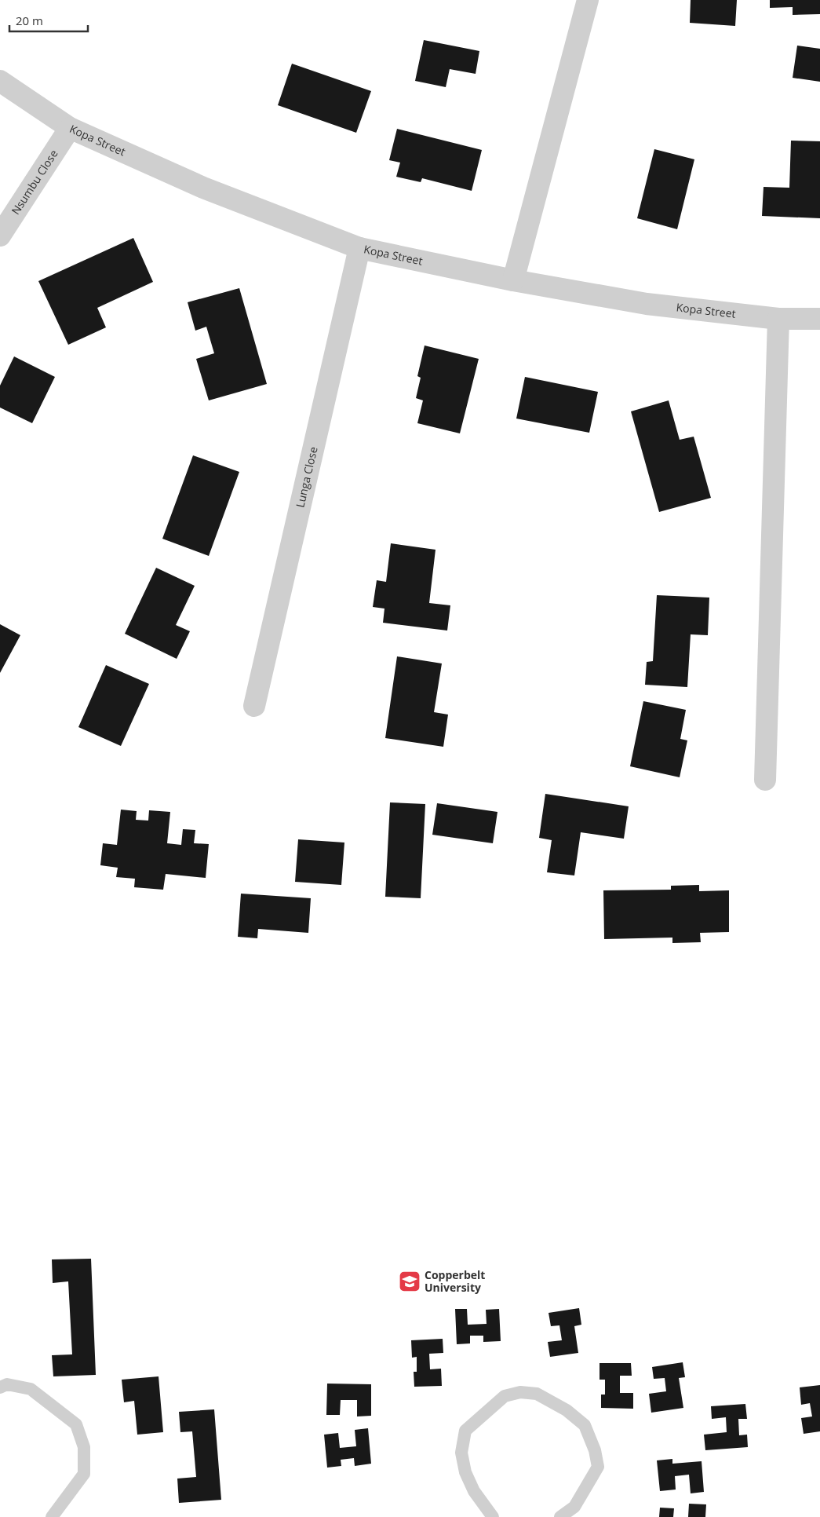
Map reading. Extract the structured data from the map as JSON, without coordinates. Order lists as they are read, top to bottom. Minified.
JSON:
{"streets":{"street":["Kopa Street","Nsumbu Close","Lunga Close"]},"crossings":[["Kopa Street","Nsumbu Close"],["Kopa Street","Lunga Close"]],"places":{"school or university":["Copperbelt University"]},"scale_bar":"20 m"}
